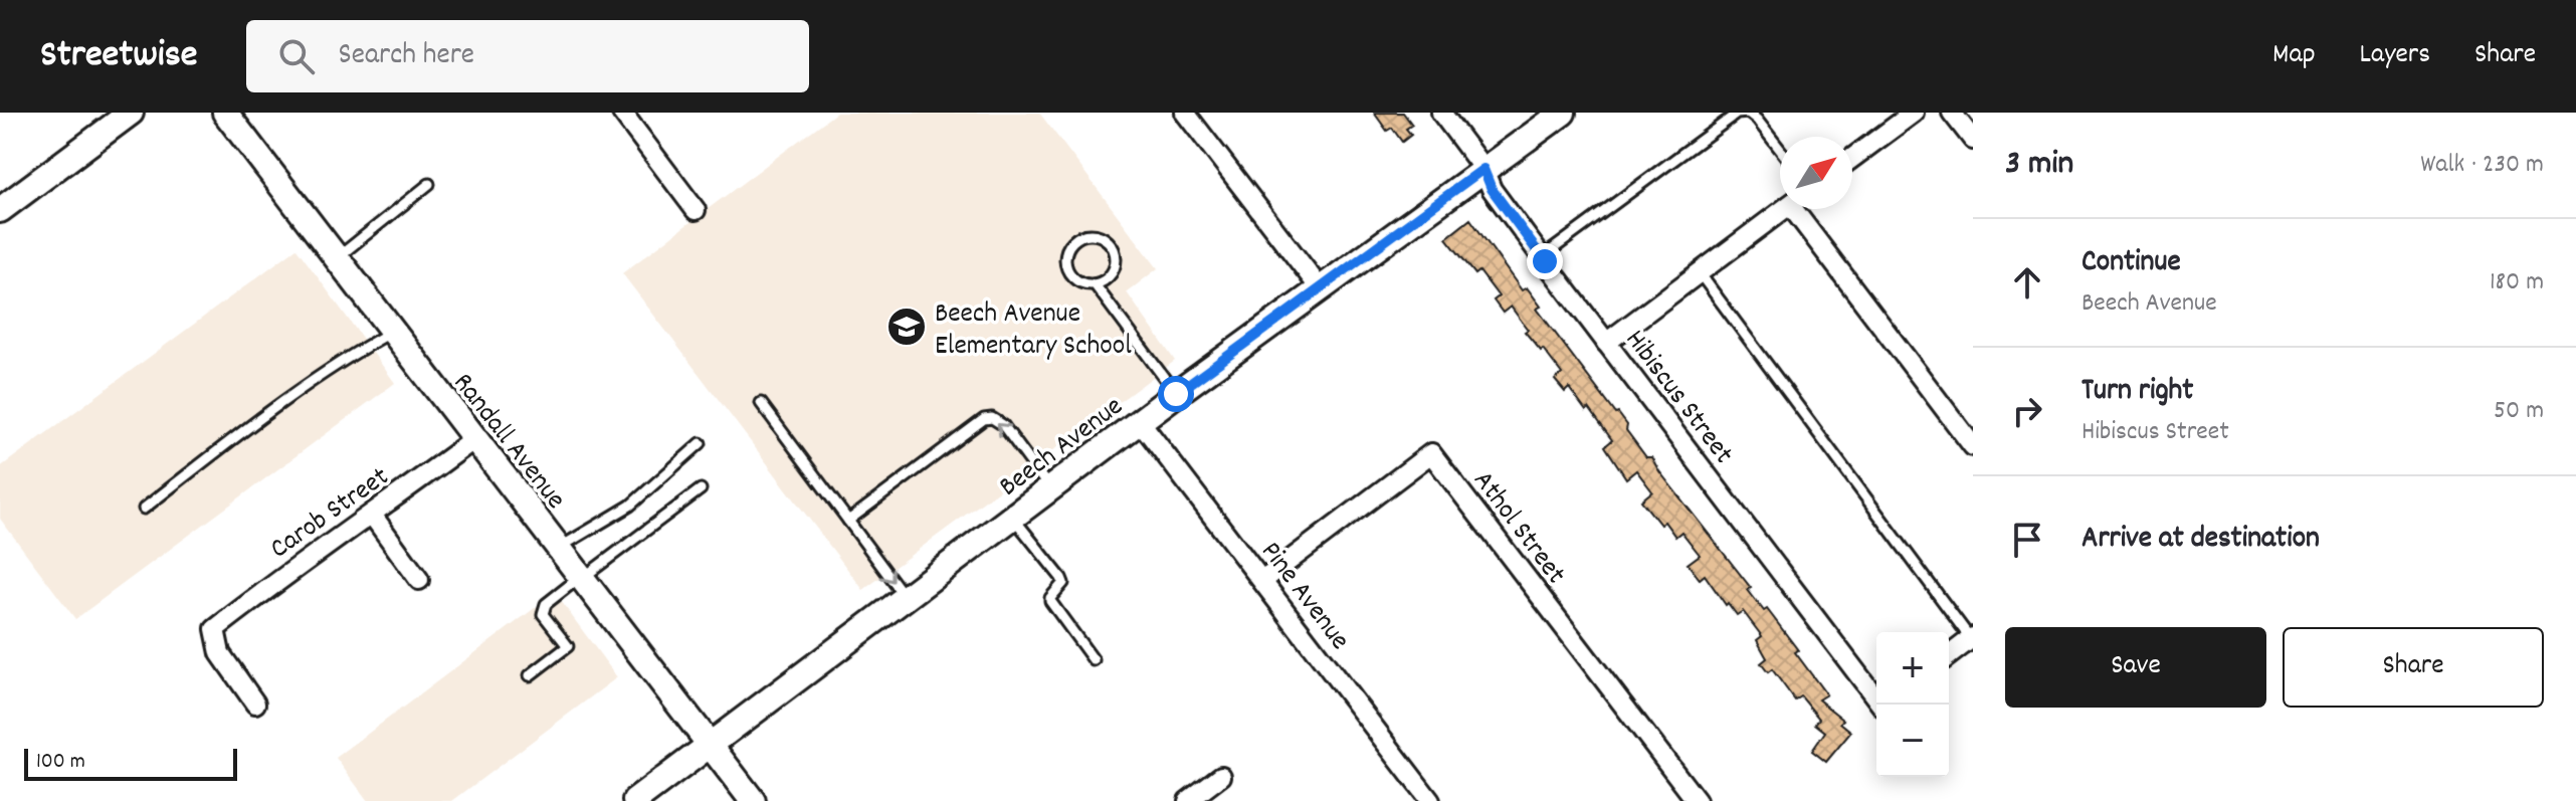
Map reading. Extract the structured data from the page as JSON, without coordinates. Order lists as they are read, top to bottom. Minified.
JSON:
{"streets":{"main road":["Randall Avenue","Beech Avenue"],"street":["Hibiscus Street","Carob Street","Athol Street","Pine Avenue"]},"crossings":[["Hibiscus Street","Beech Avenue"],["Randall Avenue","Beech Avenue"],["Randall Avenue","Carob Street"],["Beech Avenue","Pine Avenue"],["Athol Street","Pine Avenue"]],"places":{"school or university":["Beech Avenue Elementary School"]},"scale_bar":"100 m","north":"top right","page":{"header":"Streetwise","search":"Search here","nav":["Map","Layers","Share"],"heading":["3 min","Walk · 230 m"],"list":[["Continue","Beech Avenue","180 m"],["Turn right","Hibiscus Street","50 m"],"Arrive at destination"],"buttons":["Save","Share"],"map_buttons":["+","−"],"scale":"100 m"}}
